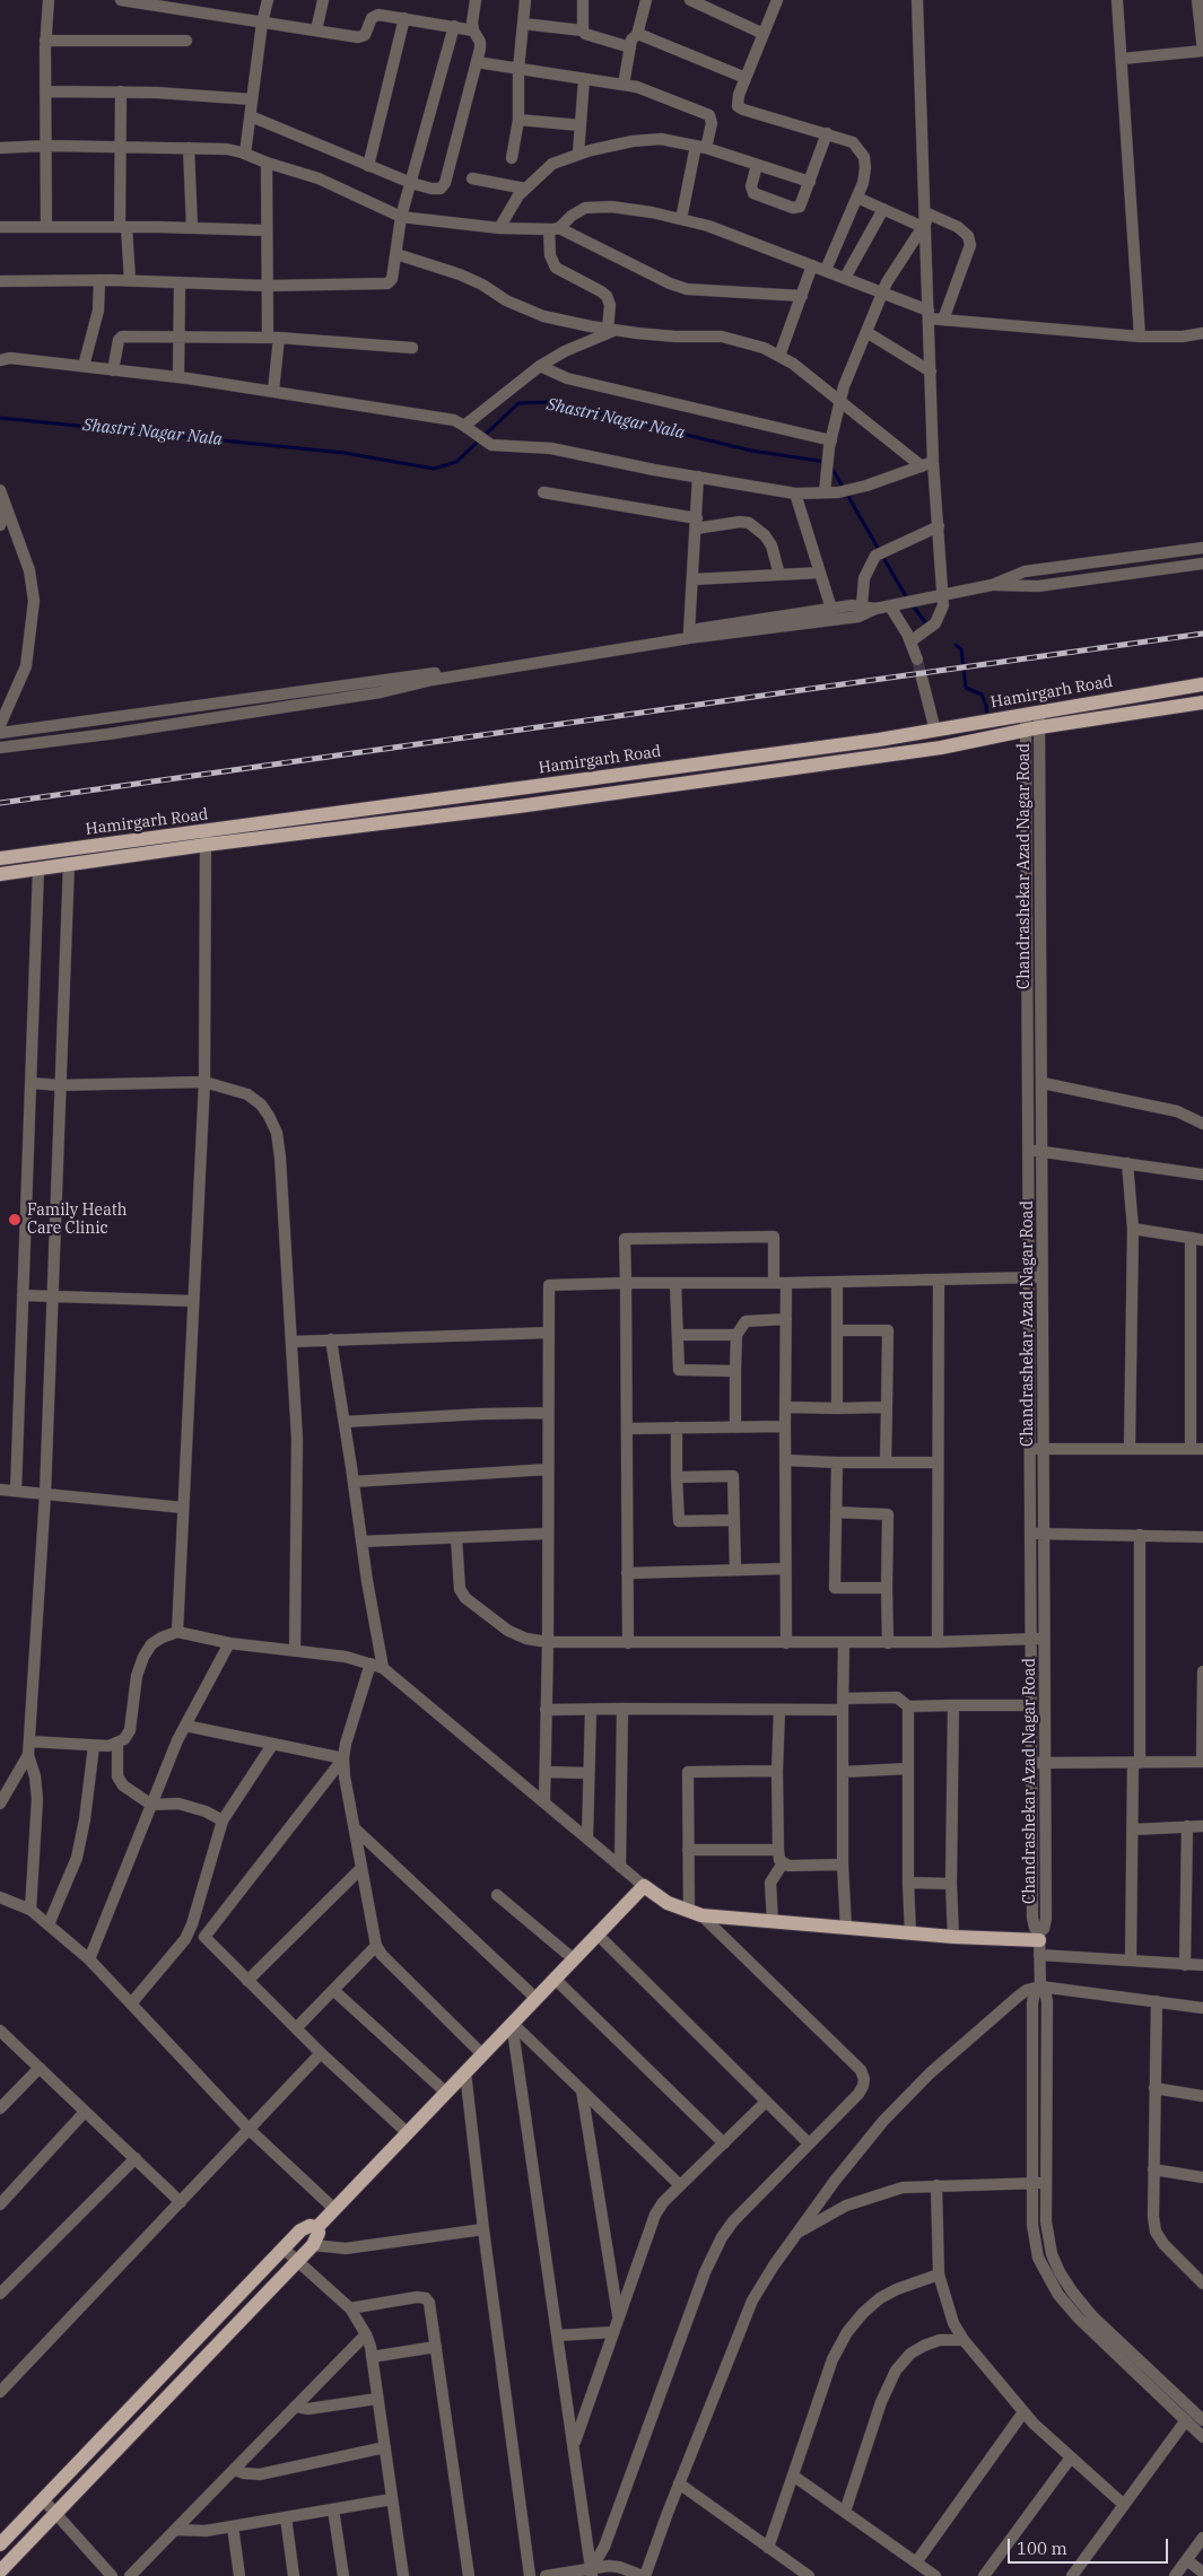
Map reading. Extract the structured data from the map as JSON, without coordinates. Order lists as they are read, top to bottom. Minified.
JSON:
{"streets":{"main road":["Hamirgarh Road"],"street":["Chandrashekar Azad Nagar Road"]},"crossings":[["Hamirgarh Road","Chandrashekar Azad Nagar Road"]],"water":["Shastri Nagar Nala"],"places":["Family Heath Care Clinic"],"scale_bar":"100 m"}
